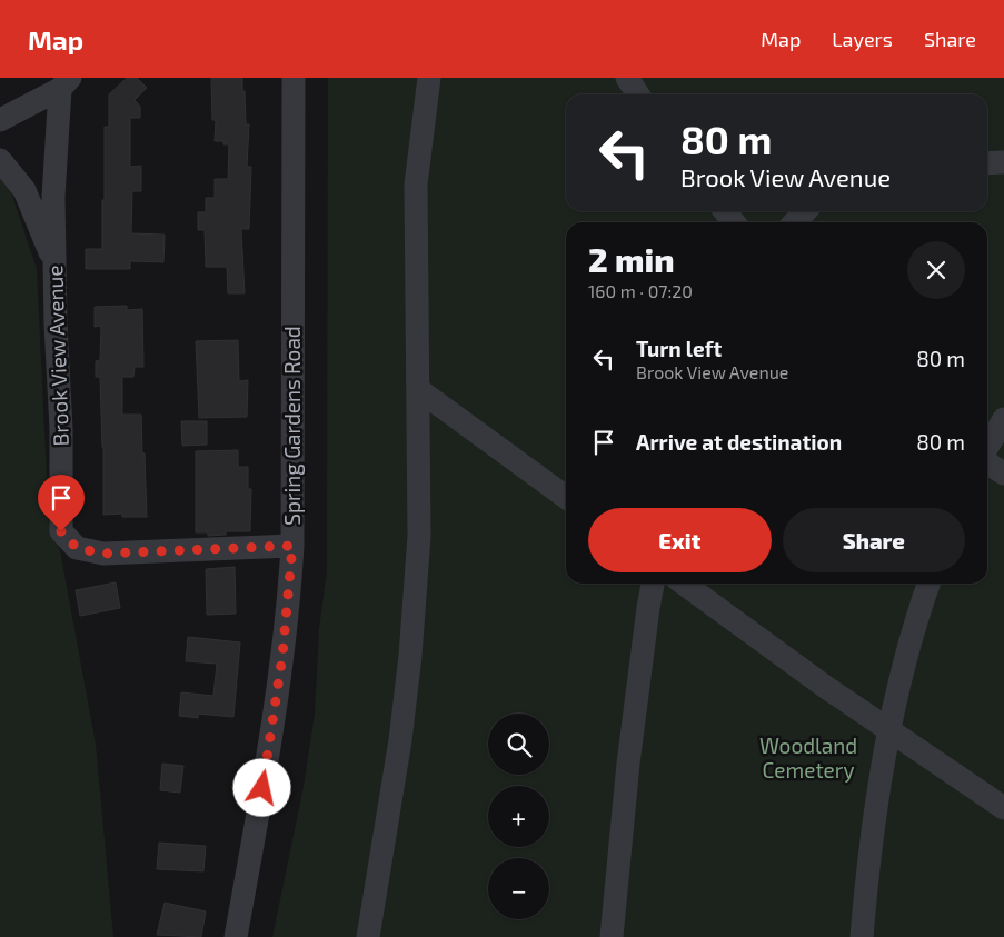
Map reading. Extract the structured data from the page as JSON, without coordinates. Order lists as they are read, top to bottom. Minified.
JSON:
{"streets":{"street":["Brook View Avenue","Spring Gardens Road"]},"crossings":[["Brook View Avenue","Spring Gardens Road"]],"parks":["Woodland Cemetery"],"page":{"header":"Map","nav":["Map","Layers","Share"],"turn":["80 m","Brook View Avenue"],"heading":["2 min","160 m · 07:20"],"list":[{"name":"Turn left","note":"Brook View Avenue","value":"80 m"},{"name":"Arrive at destination","value":"80 m"}],"buttons":["Exit","Share"],"map_buttons":["+","−"]}}
